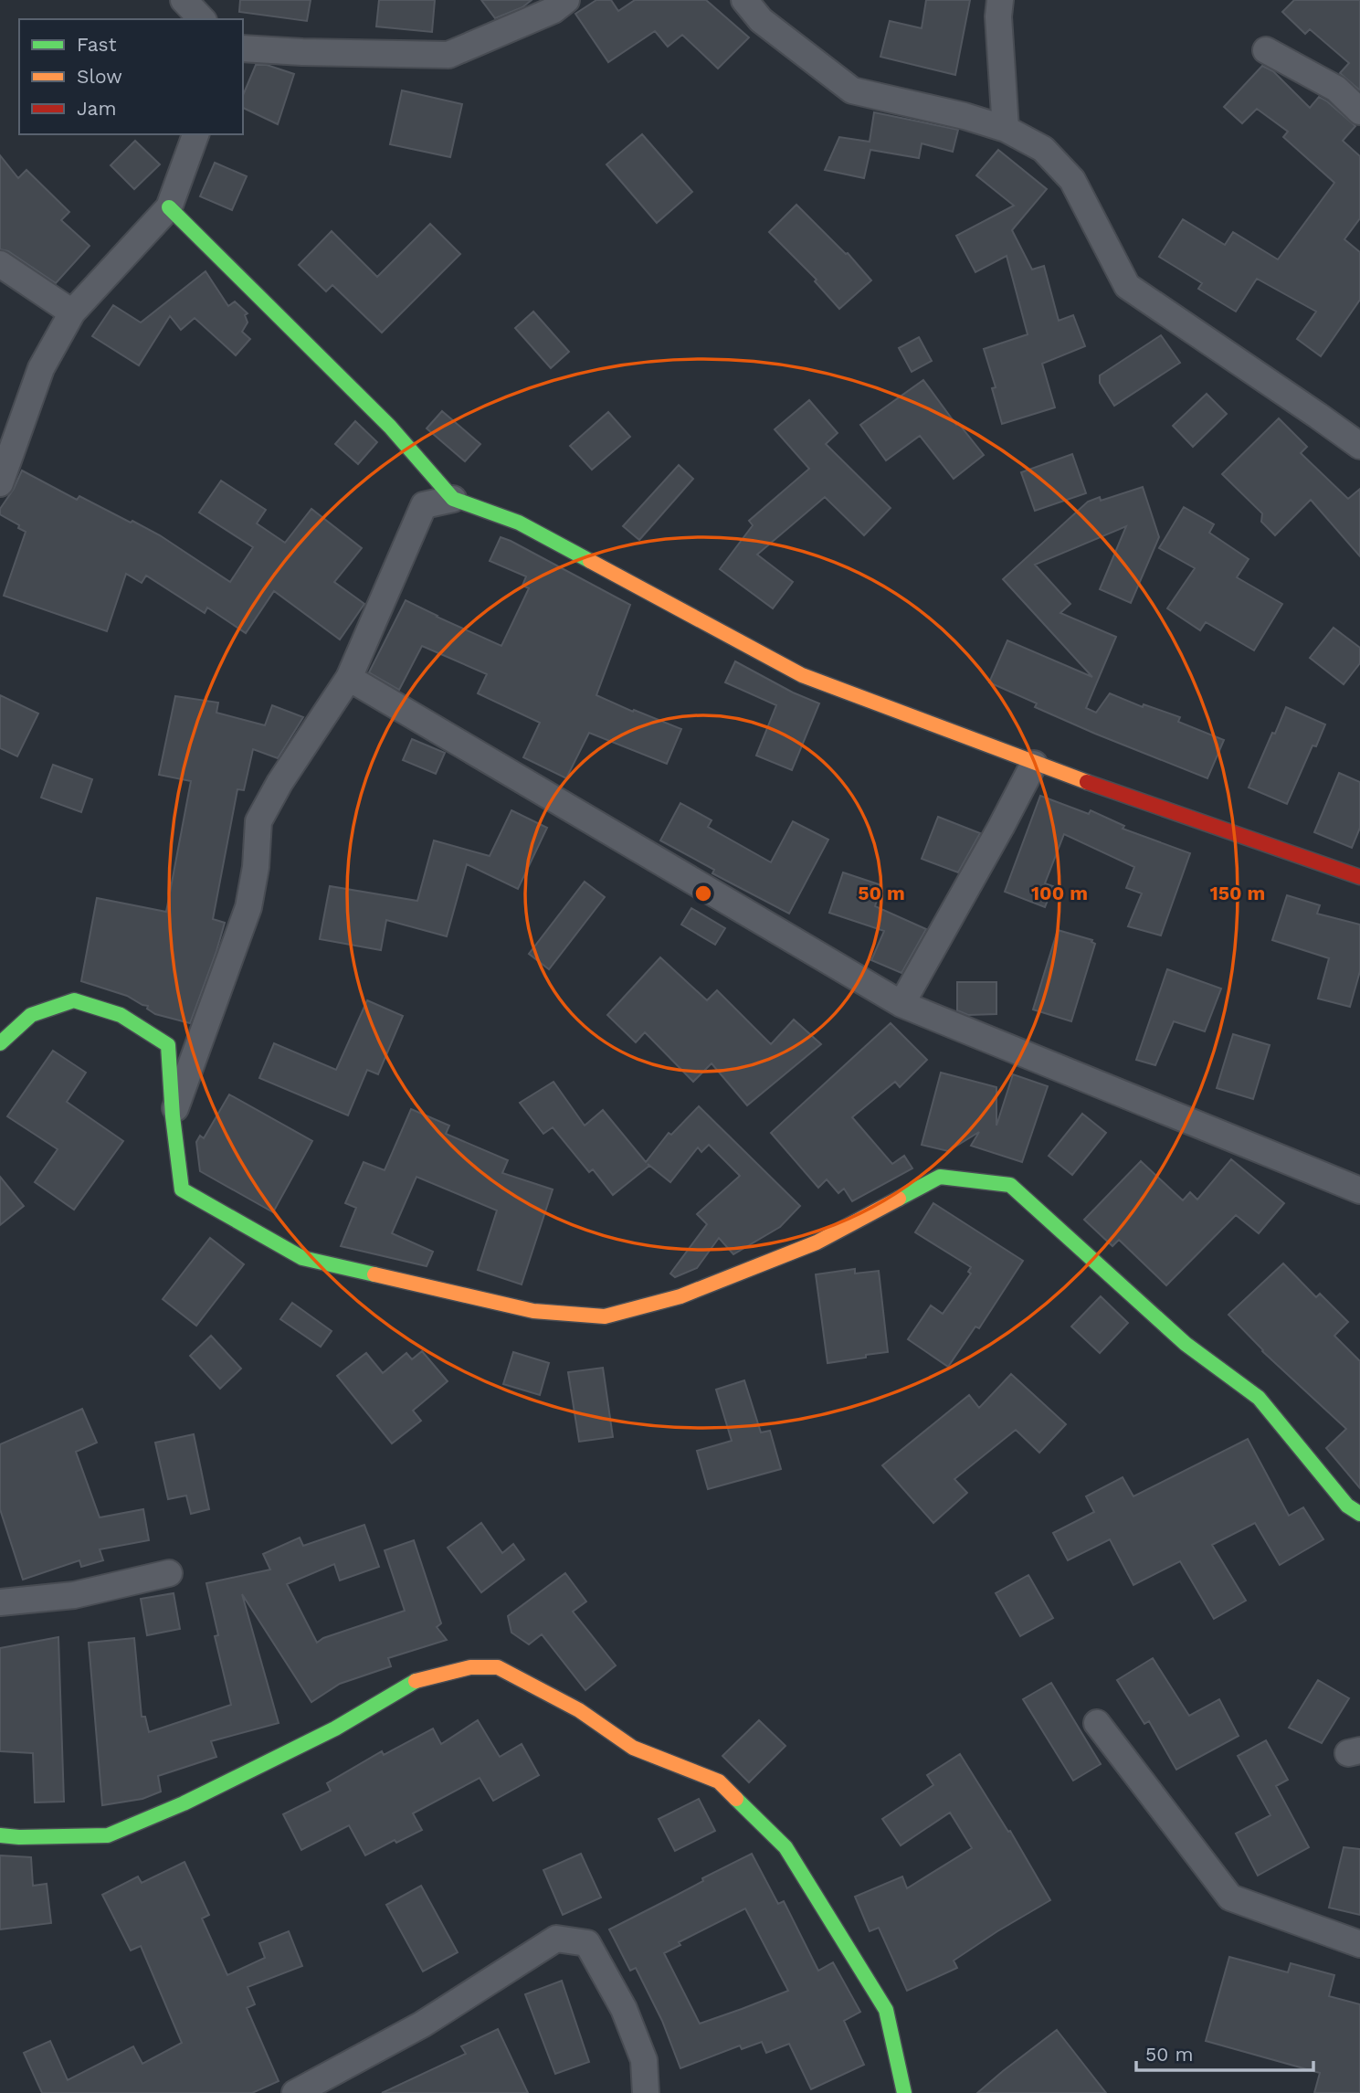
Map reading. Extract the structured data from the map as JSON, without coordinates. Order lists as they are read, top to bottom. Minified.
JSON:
{"legend":["Fast","Slow","Jam"],"scale_bar":"50 m","rings":["50 m","100 m","150 m"]}
